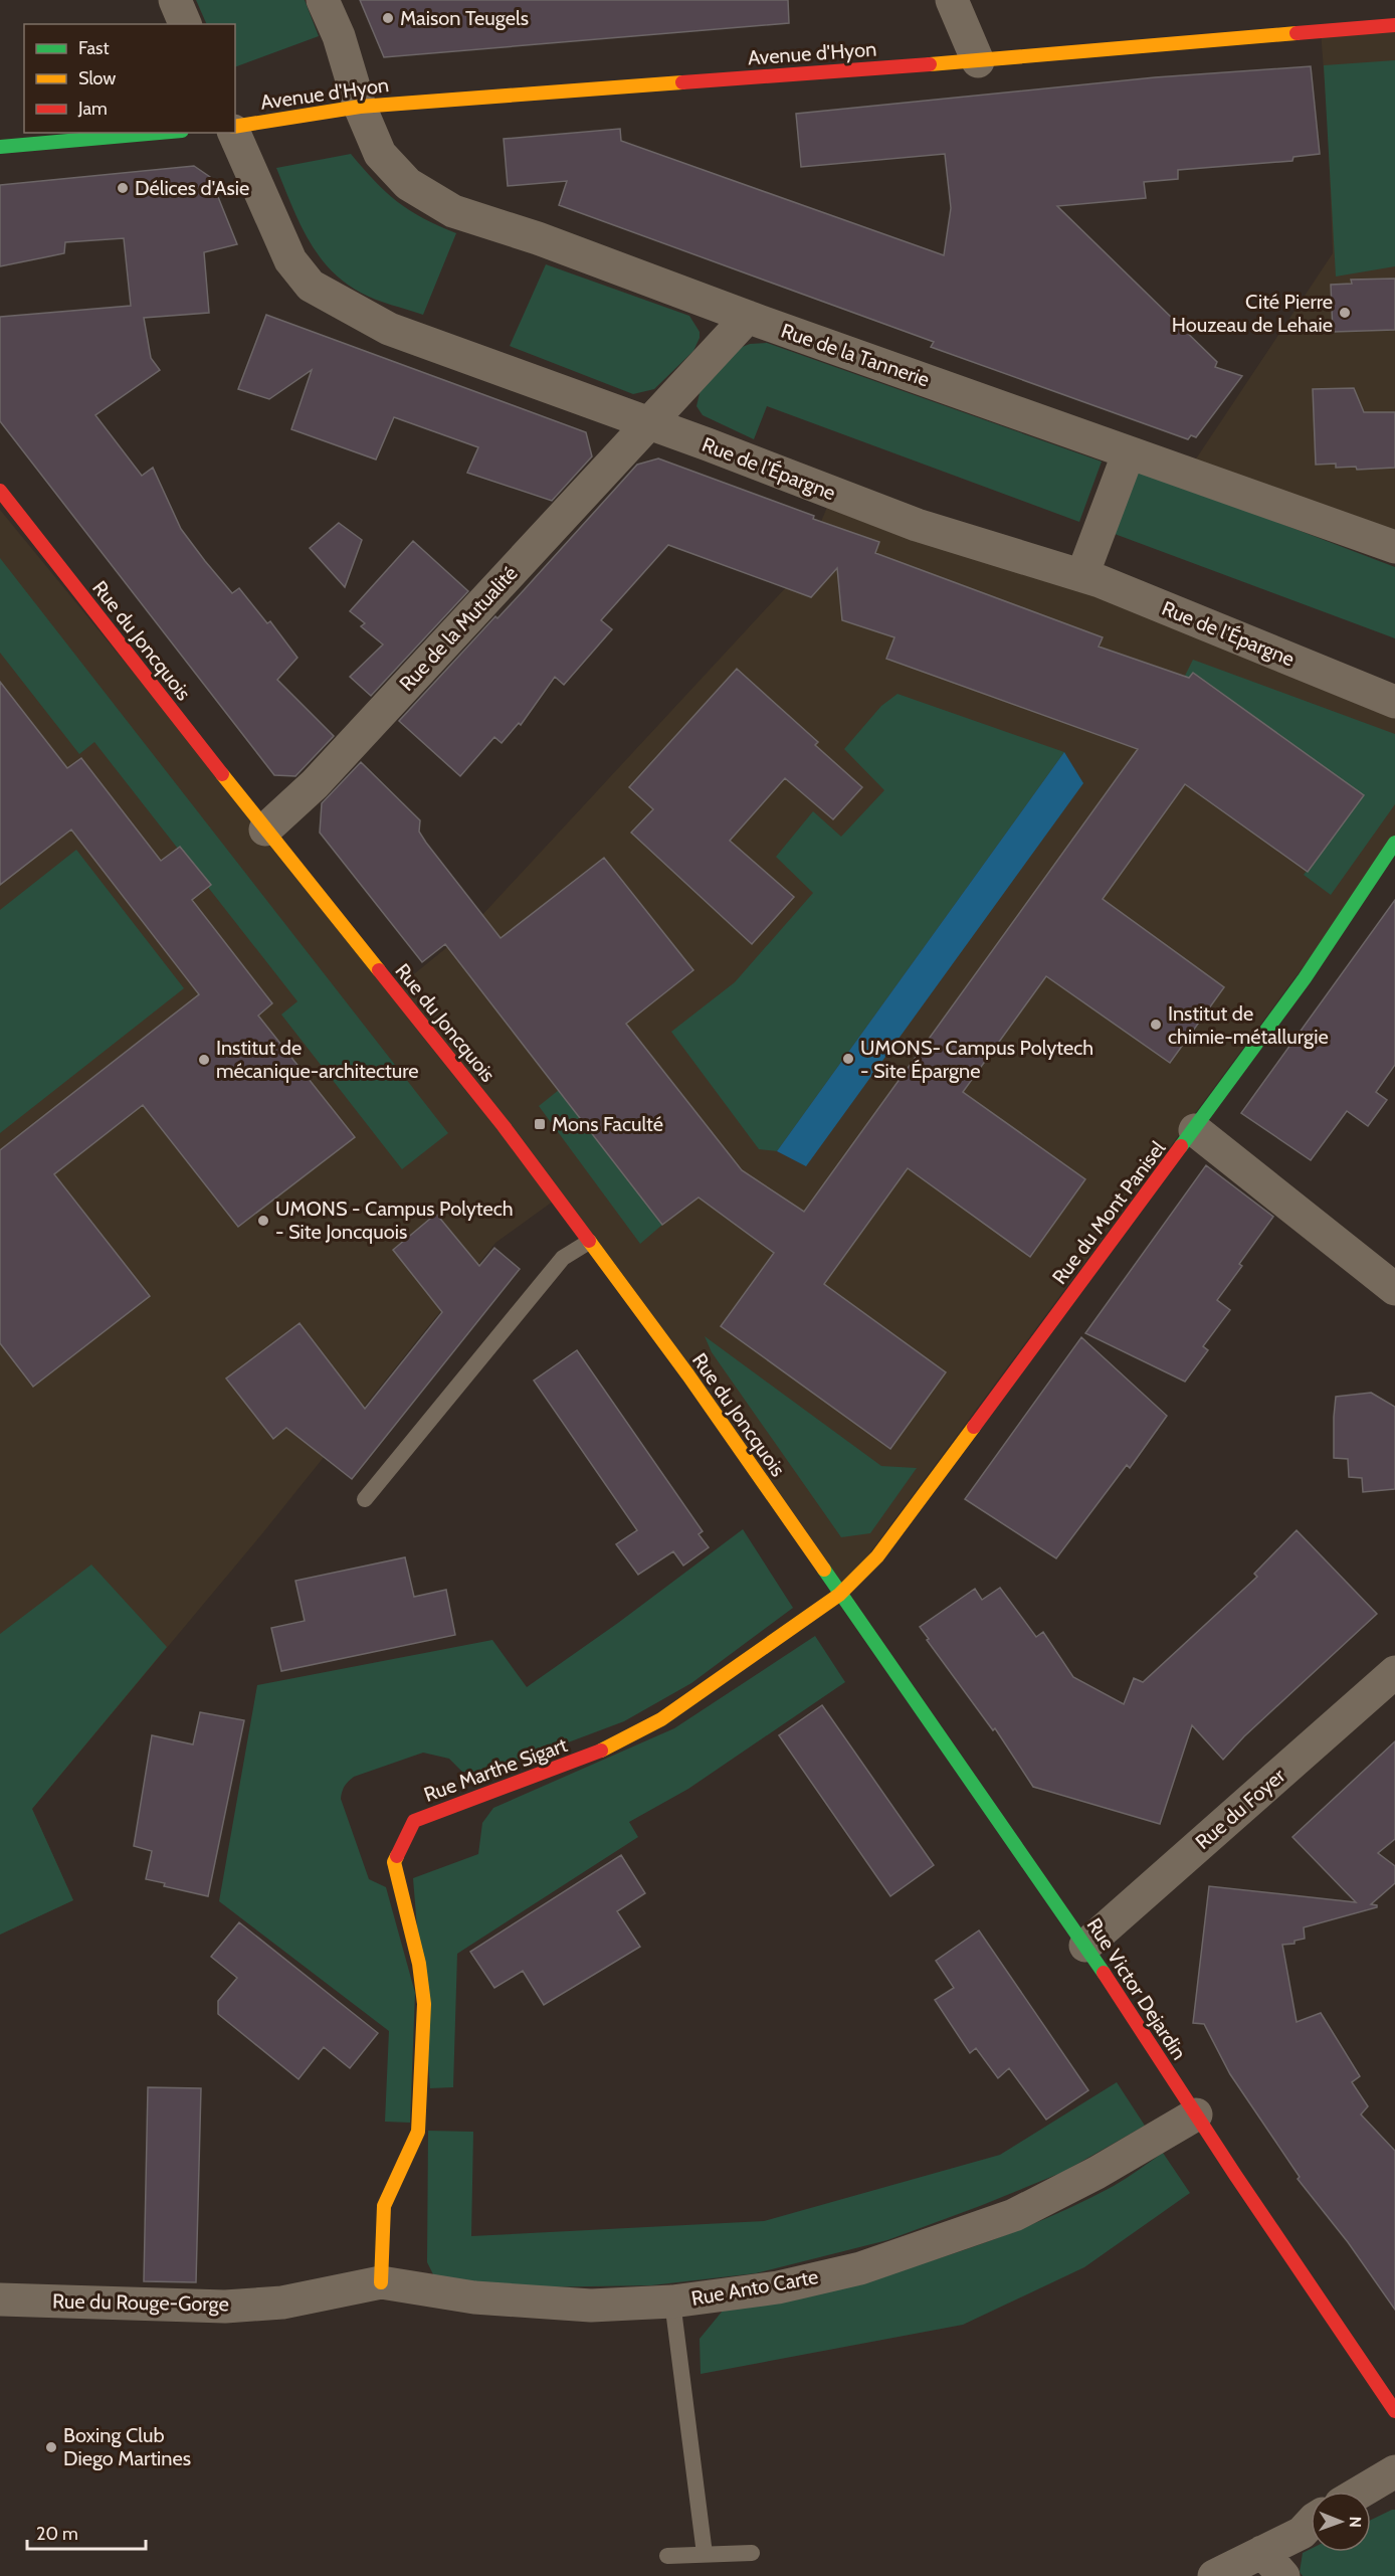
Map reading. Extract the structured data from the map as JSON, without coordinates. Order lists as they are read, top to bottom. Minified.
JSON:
{"streets":{"street":["Avenue d'Hyon","Rue de la Tannerie","Rue de l'Épargne","Rue de la Mutualité","Rue du Joncquois","Rue du Mont Panisel","Rue Marthe Sigart","Rue du Foyer","Rue Victor Dejardin","Rue Anto Carte","Rue du Rouge-Gorge"]},"crossings":[["Avenue d'Hyon","Rue de la Tannerie"],["Rue de la Tannerie","Rue de la Mutualité"],["Rue de l'Épargne","Rue de la Mutualité"],["Rue de la Mutualité","Rue du Joncquois"],["Rue du Joncquois","Rue du Mont Panisel"],["Rue du Joncquois","Rue Marthe Sigart"],["Rue du Joncquois","Rue Victor Dejardin"],["Rue du Mont Panisel","Rue Marthe Sigart"],["Rue du Mont Panisel","Rue Victor Dejardin"],["Rue Marthe Sigart","Rue Victor Dejardin"],["Rue Marthe Sigart","Rue Anto Carte"],["Rue du Foyer","Rue Victor Dejardin"],["Rue Victor Dejardin","Rue Anto Carte"],["Rue Anto Carte","Rue du Rouge-Gorge"]],"places":{"other":["Maison Teugels","Délices d'Asie","Cité Pierre Houzeau de Lehaie","Institut de chimie-métallurgie","UMONS- Campus Polytech - Site Épargne","Institut de mécanique-architecture","UMONS - Campus Polytech - Site Joncquois","Boxing Club Diego Martines"],"transit":["Mons Faculté"]},"legend":["Fast","Slow","Jam"],"scale_bar":"20 m","north":"right"}
